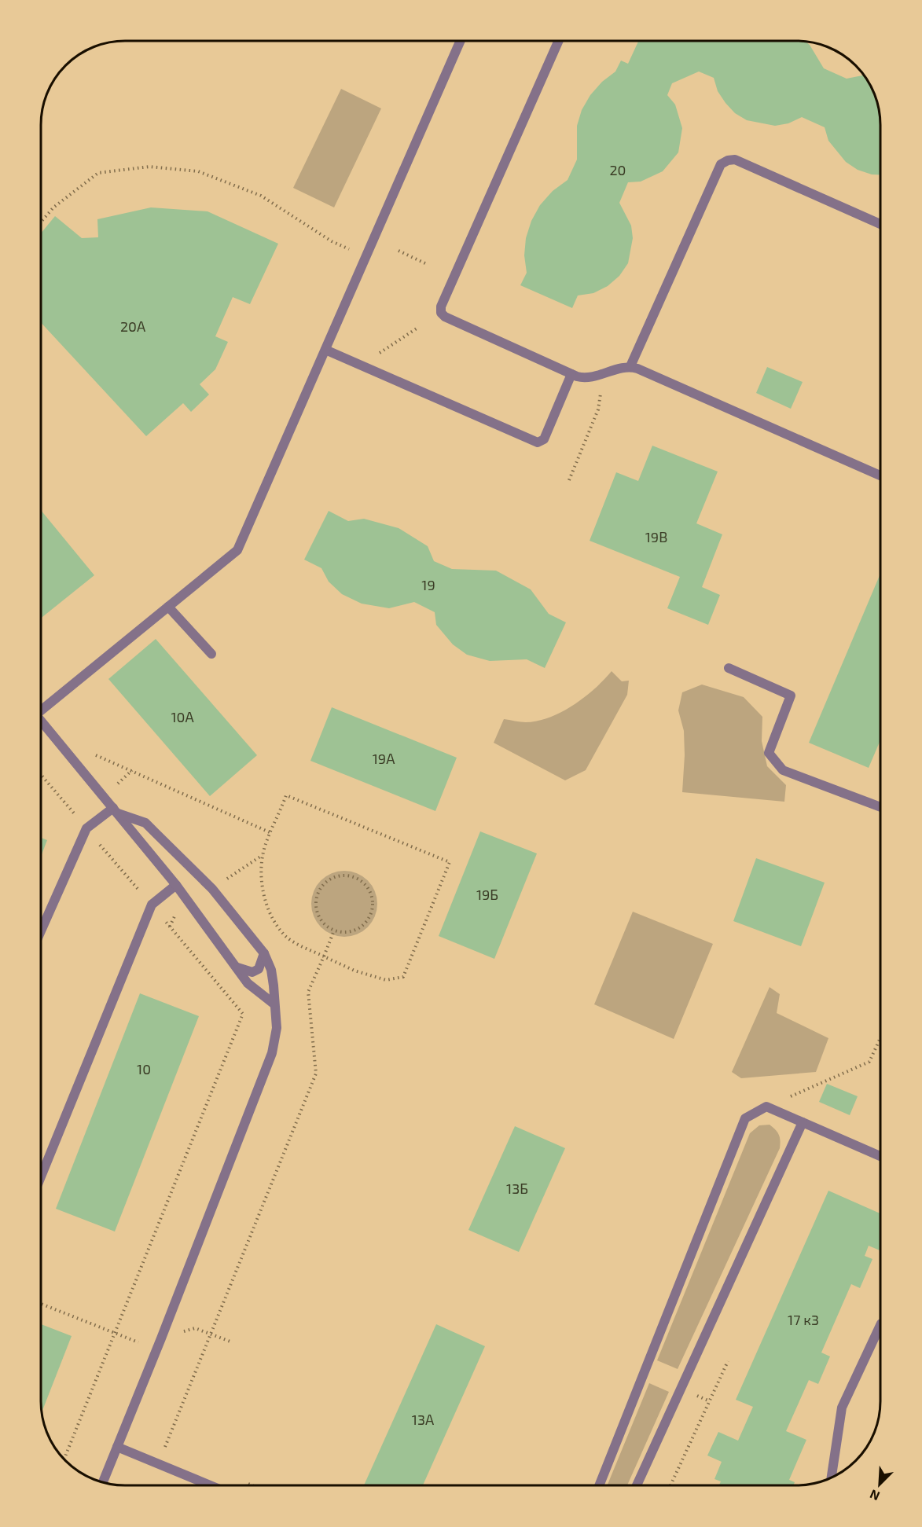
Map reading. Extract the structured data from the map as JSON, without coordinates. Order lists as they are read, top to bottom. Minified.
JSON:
{"house_numbers":["20","20А","19В","19","10А","19А","19Б","10","13Б","17 к3","13А"],"north":"bottom left"}
